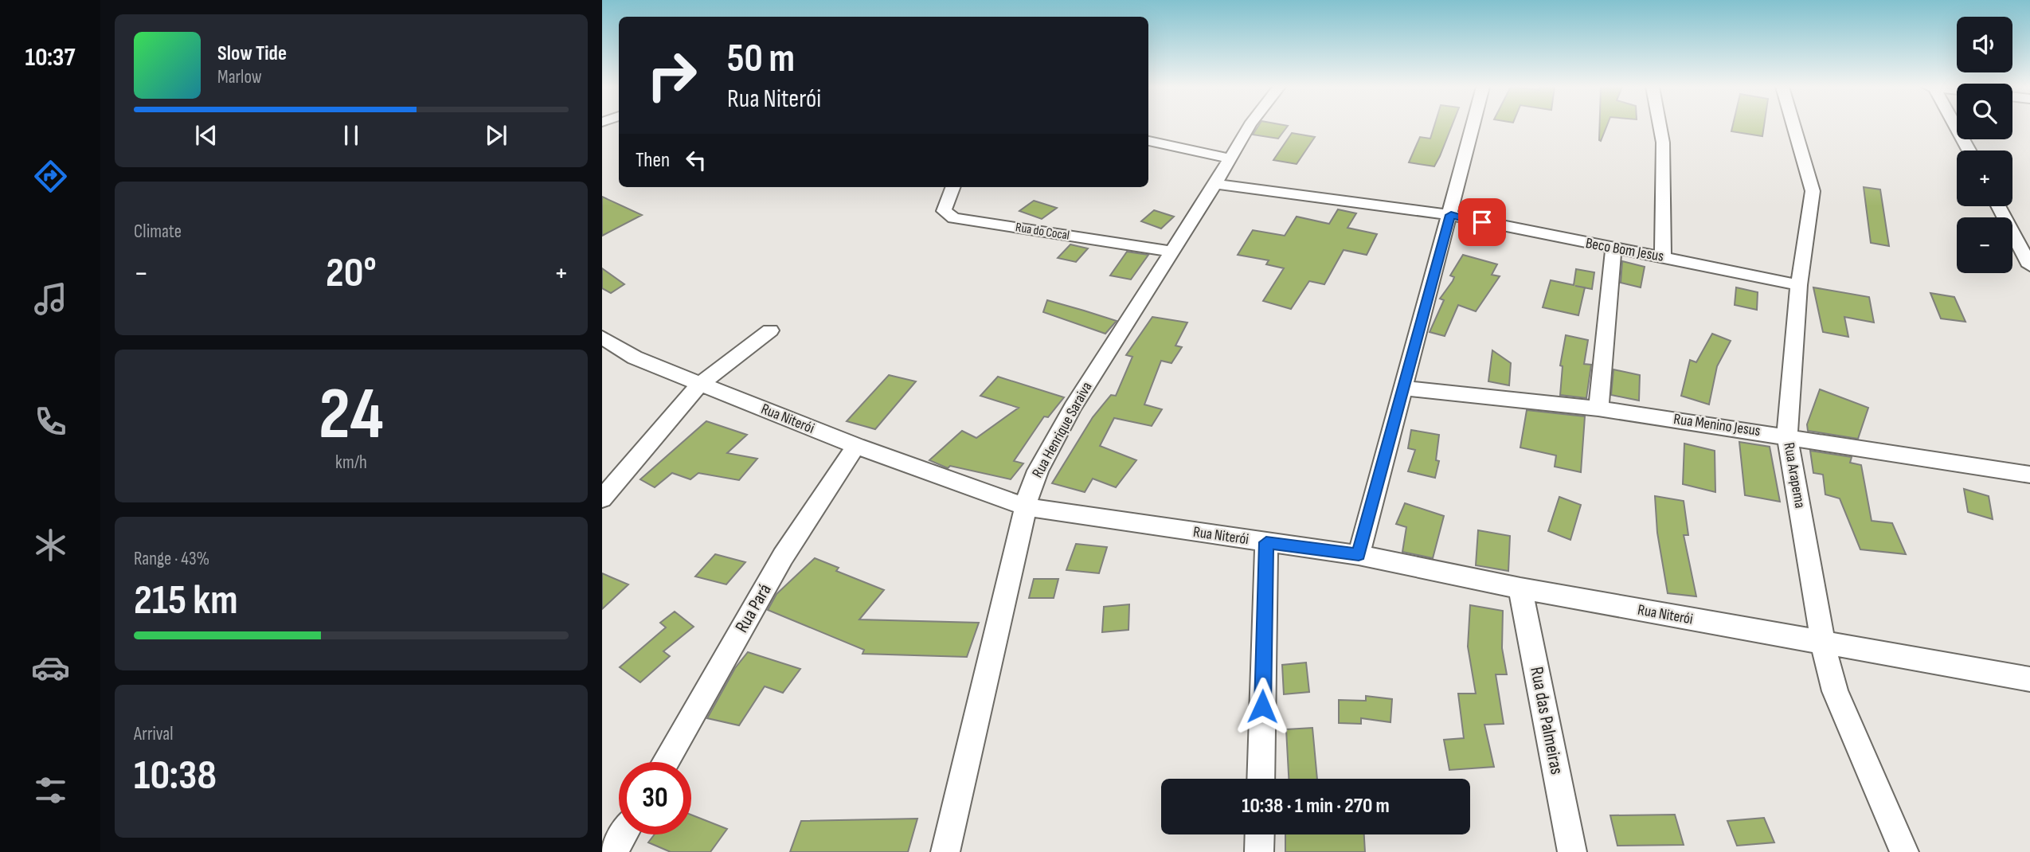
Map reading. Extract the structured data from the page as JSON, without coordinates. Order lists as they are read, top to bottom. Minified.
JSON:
{"streets":{"street":["Rua do Cocal","Beco Bom Jesus","Rua Niterói","Rua Menino Jesus","Rua Henrique Saraiva","Rua Arapema","Rua Pará","Rua das Palmeiras"]},"crossings":[["Rua do Cocal","Rua Henrique Saraiva"],["Beco Bom Jesus","Rua Henrique Saraiva"],["Beco Bom Jesus","Rua Arapema"],["Rua Niterói","Rua Henrique Saraiva"],["Rua Niterói","Rua Arapema"],["Rua Niterói","Rua Pará"],["Rua Niterói","Rua das Palmeiras"],["Rua Menino Jesus","Rua Arapema"]],"page":{"tabs":"10:37","map_buttons":["+","−"],"turn":["50 m","Rua Niterói"],"song":["Slow Tide","Marlow"],"then":"Then","tile":["Climate",["24","km/h"],["Range · 43%","215 km"],["Arrival","10:38"]],"heat":["−","20°","+"],"limit":"30","trip":"10:38 · 1 min · 270 m"}}
